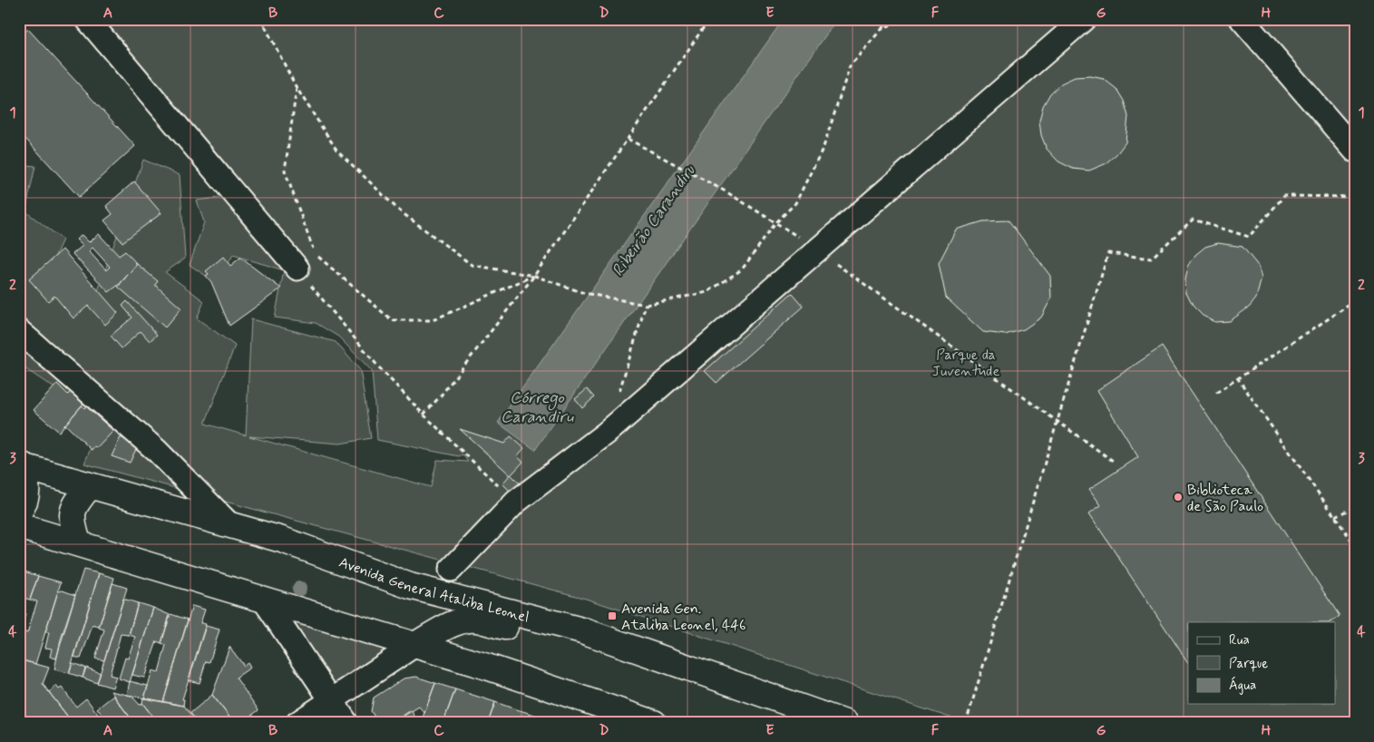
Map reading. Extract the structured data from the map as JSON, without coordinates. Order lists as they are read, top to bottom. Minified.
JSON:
{"streets":{"main road":["Avenida General Ataliba Leonel"]},"water":["Ribeirão Carandiru","Córrego Carandiru"],"parks":["Parque da Juventude"],"places":{"other":["Biblioteca de São Paulo"],"transit":["Avenida Gen. Ataliba Leonel, 446"]},"legend":["Rua","Parque","Água"],"grid":{"columns":["A","B","C","D","E","F","G","H"],"rows":["1","2","3","4"]}}
